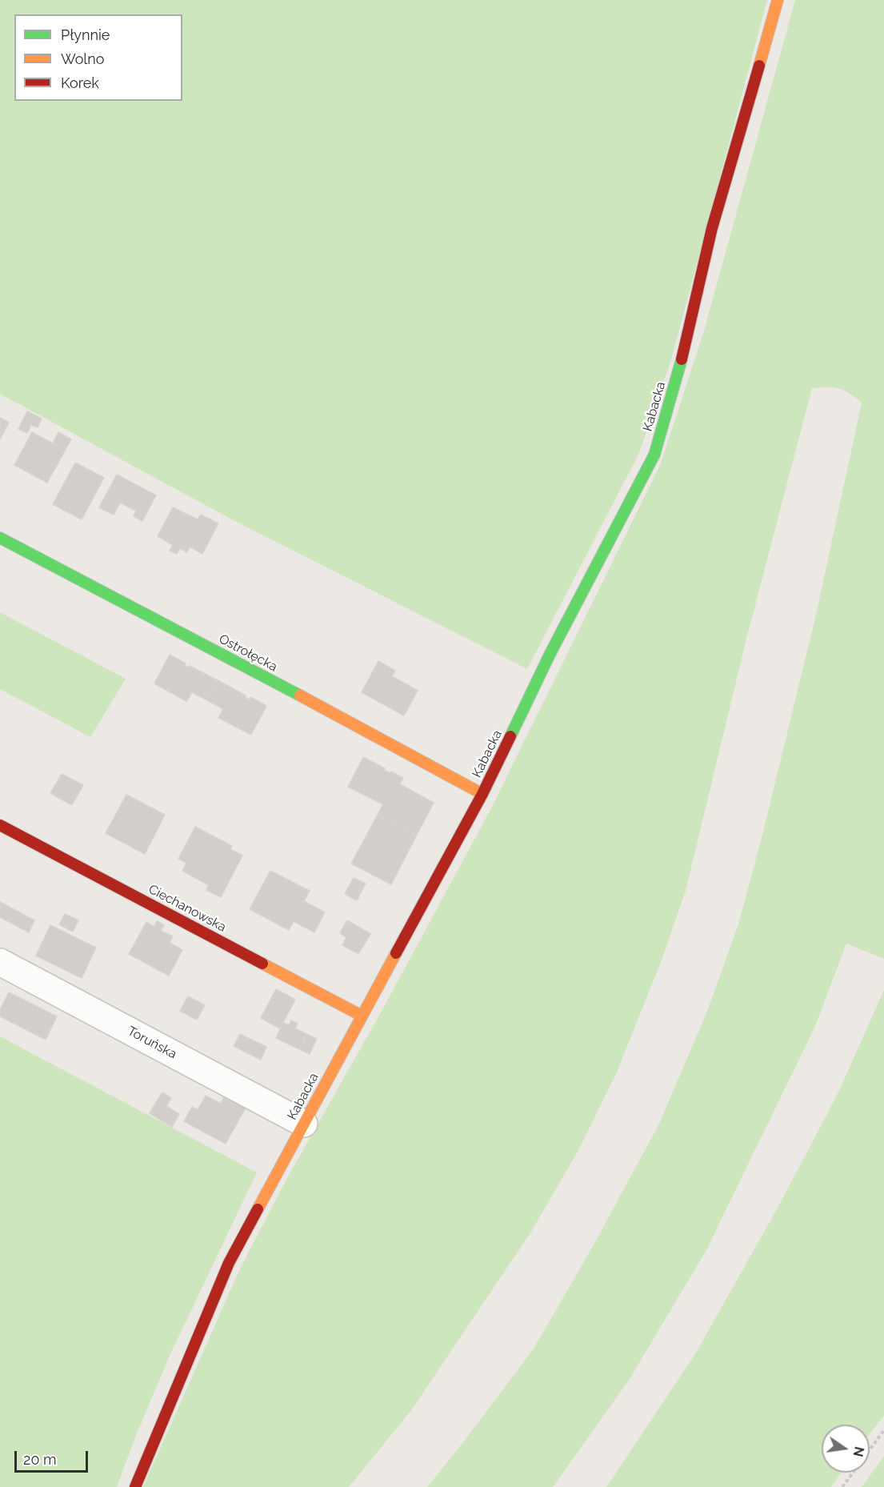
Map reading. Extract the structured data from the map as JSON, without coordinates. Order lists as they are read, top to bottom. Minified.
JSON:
{"streets":{"street":["Kabacka","Ostrołęcka","Ciechanowska","Toruńska"]},"crossings":[["Kabacka","Ostrołęcka"],["Kabacka","Ciechanowska"],["Kabacka","Toruńska"]],"legend":["Płynnie","Wolno","Korek"],"scale_bar":"20 m","north":"right"}
